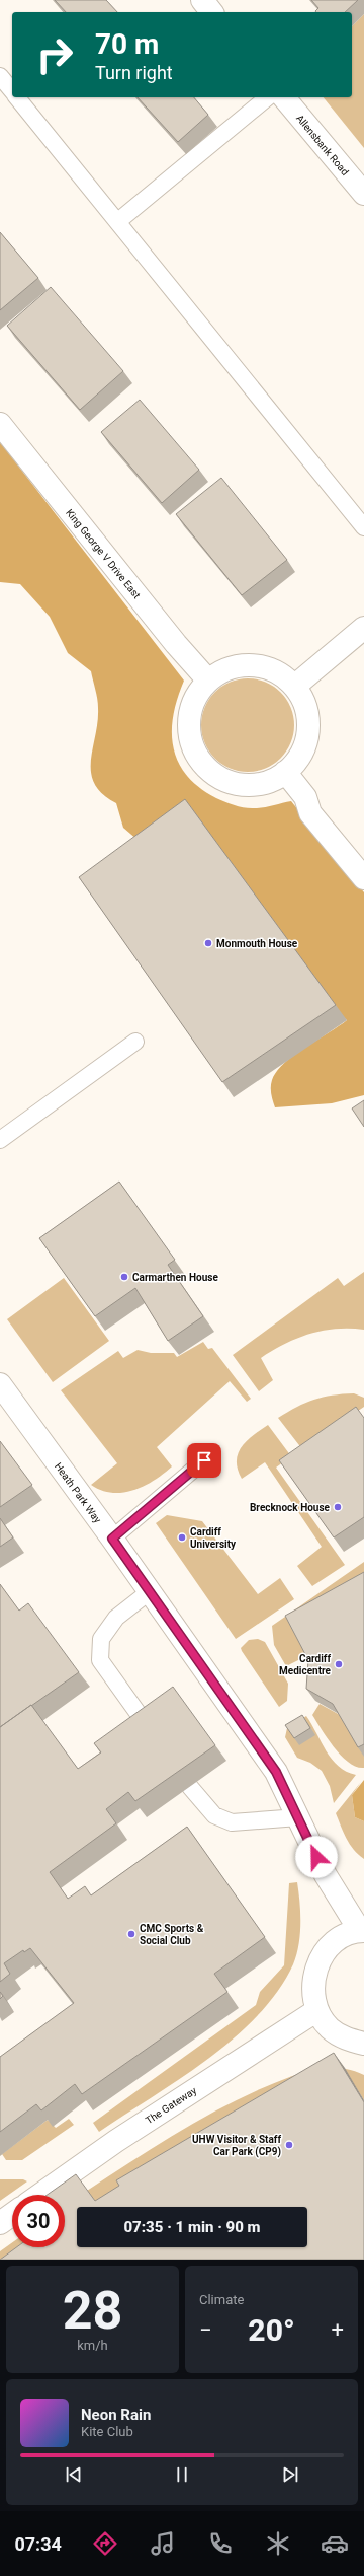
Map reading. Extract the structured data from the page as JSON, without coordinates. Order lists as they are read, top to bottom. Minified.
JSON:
{"streets":{"street":["Allensbank Road","King George V Drive East","Heath Park Way","The Gateway"]},"places":["Monmouth House","Carmarthen House","Brecknock House","Cardiff University","Cardiff Medicentre","CMC Sports & Social Club","UHW Visitor & Staff Car Park (CP9)"],"page":{"turn":["70 m","Turn right"],"limit":"30","trip":"07:35 · 1 min · 90 m","tile":[["28","km/h"],"Climate"],"heat":["−","20°","+"],"song":["Neon Rain","Kite Club"],"tabs":"07:34"}}
